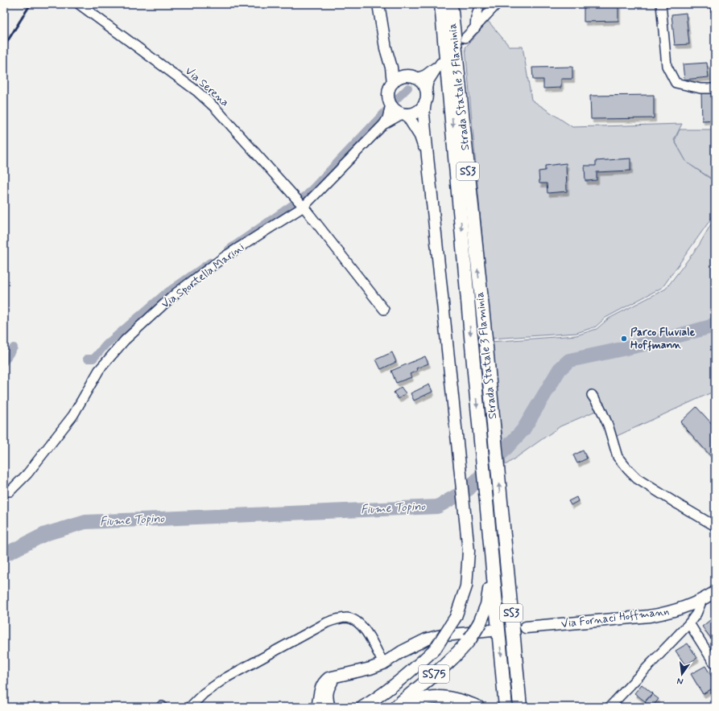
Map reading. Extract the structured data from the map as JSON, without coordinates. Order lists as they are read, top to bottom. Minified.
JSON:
{"streets":{"highway":["Strada Statale 3 Flaminia","SS3","SS75"],"main road":["Via Sportella Marini","Via Fornaci Hoffmann"],"street":["Via Serena"]},"crossings":[["Via Serena","Via Sportella Marini"],["Strada Statale 3 Flaminia","SS75"]],"water":["Fiume Topino"],"places":["Parco Fluviale Hoffmann"],"north":"bottom"}
